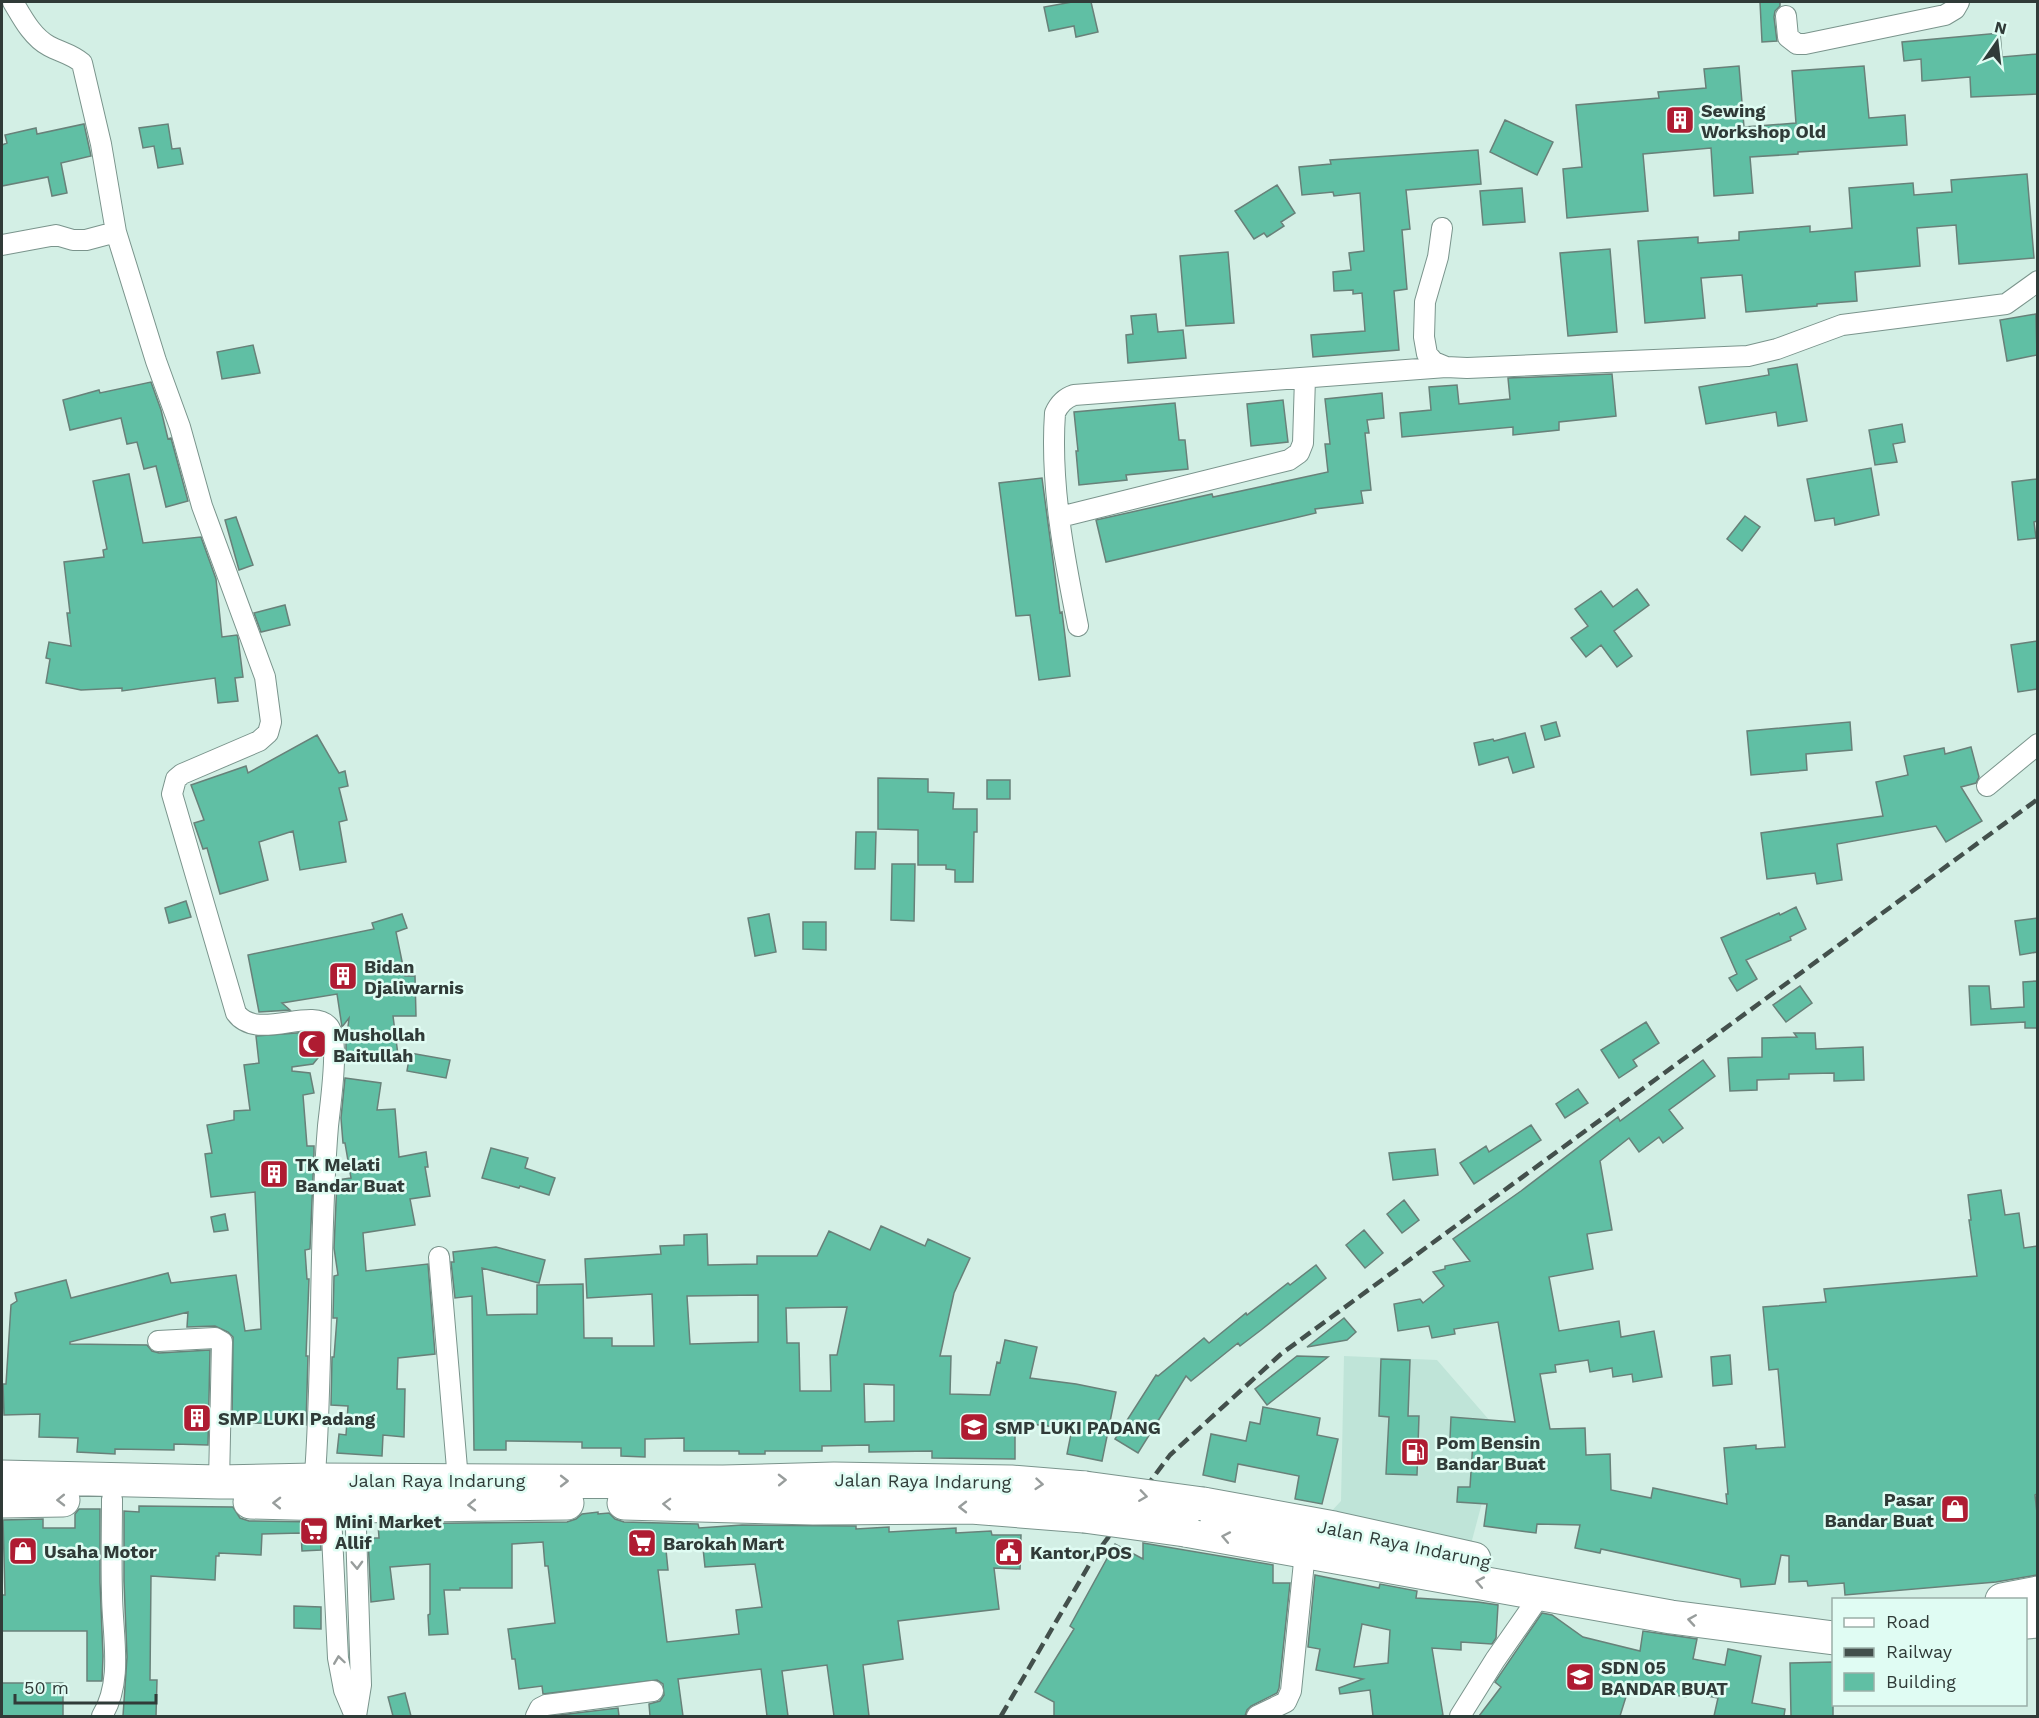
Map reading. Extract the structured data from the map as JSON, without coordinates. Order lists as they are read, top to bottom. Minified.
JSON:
{"streets":{"highway":["Jalan Raya Indarung"]},"places":{"building":["Sewing Workshop Old","Bidan Djaliwarnis","TK Melati Bandar Buat","SMP LUKI Padang"],"mosque":["Mushollah Baitullah"],"school or university":["SMP LUKI PADANG","SDN 05 BANDAR BUAT"],"fuel station":["Pom Bensin Bandar Buat"],"shop":["Pasar Bandar Buat","Usaha Motor"],"supermarket":["Mini Market Allif","Barokah Mart"],"public building":["Kantor POS"]},"legend":["Road","Railway","Building"],"scale_bar":"50 m","north":"top"}
